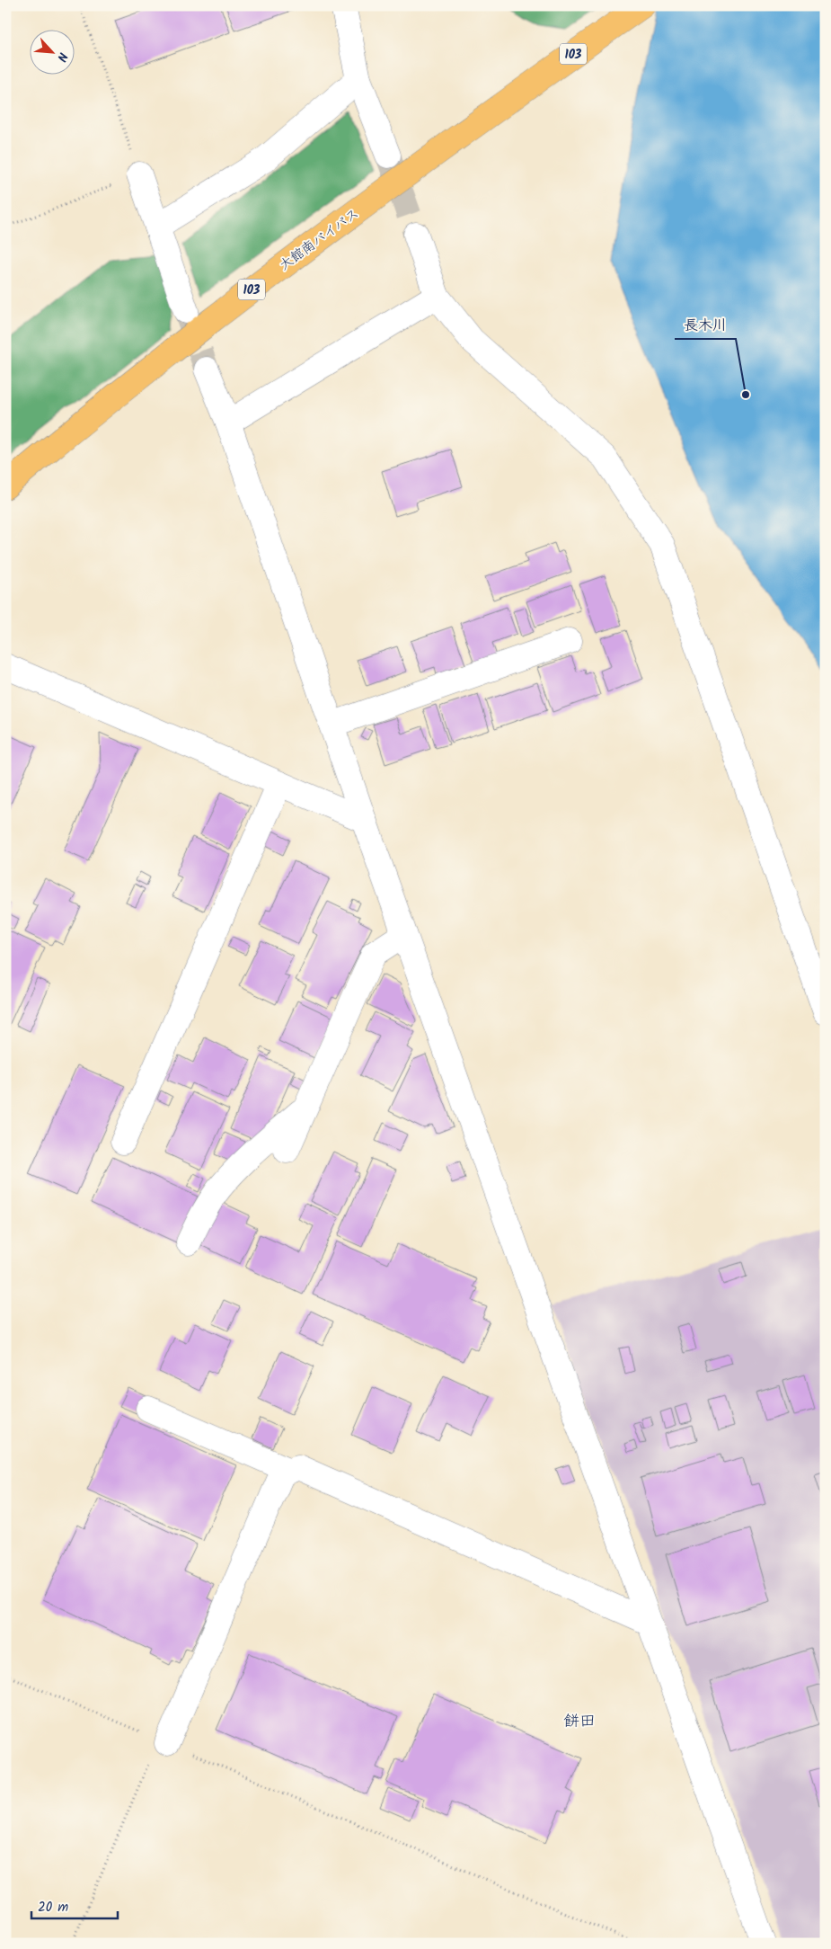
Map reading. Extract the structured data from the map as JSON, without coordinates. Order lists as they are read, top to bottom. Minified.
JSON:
{"streets":{"highway":["103","大館南バイパス"]},"districts":["餅田"],"places":["長木川"],"scale_bar":"20 m","north":"bottom right"}
